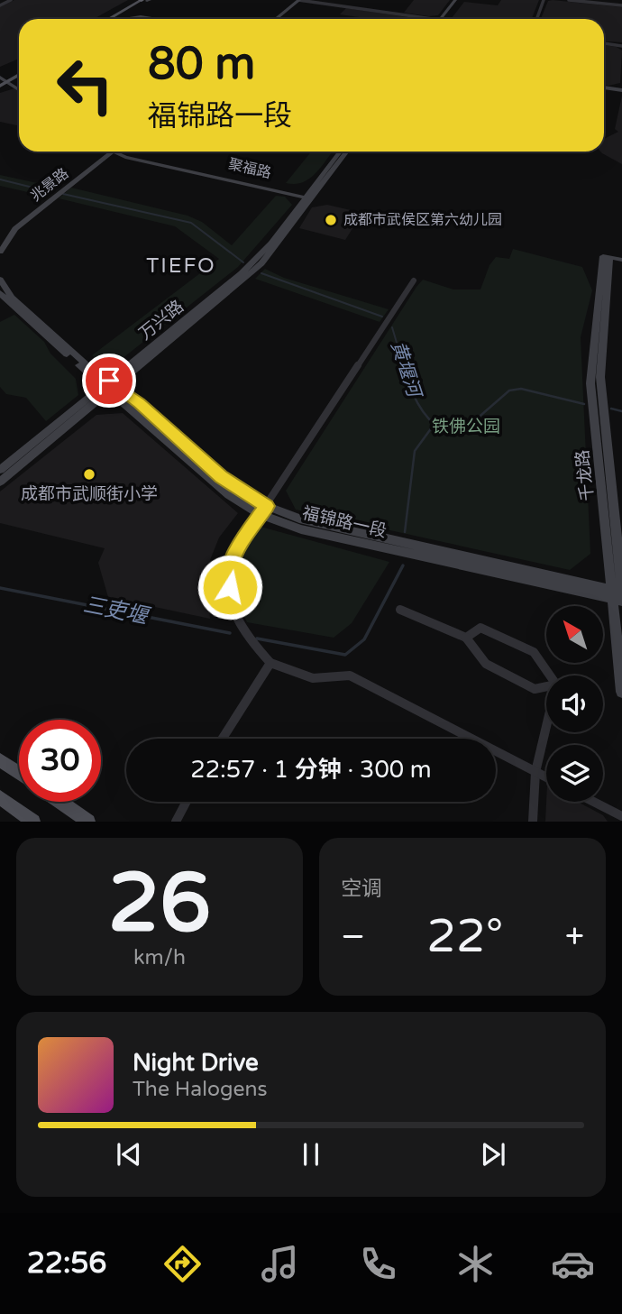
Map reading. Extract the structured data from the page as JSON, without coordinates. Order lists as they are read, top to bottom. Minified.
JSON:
{"streets":{"street":["兆景路","千龙路","福锦路一段"]},"crossings":[["千龙路","福锦路一段"]],"districts":["TIEFO"],"water":["黄堰河","三吏堰"],"parks":["铁佛公园"],"places":["成都市武侯区第六幼儿园","成都市武顺街小学"],"north":"top left","page":{"turn":["80 m","福锦路一段"],"limit":"30","trip":"22:57 · 1 分钟 · 300 m","tile":[["26","km/h"],"空调"],"heat":["−","22°","+"],"song":["Night Drive","The Halogens"],"tabs":"22:56"}}
